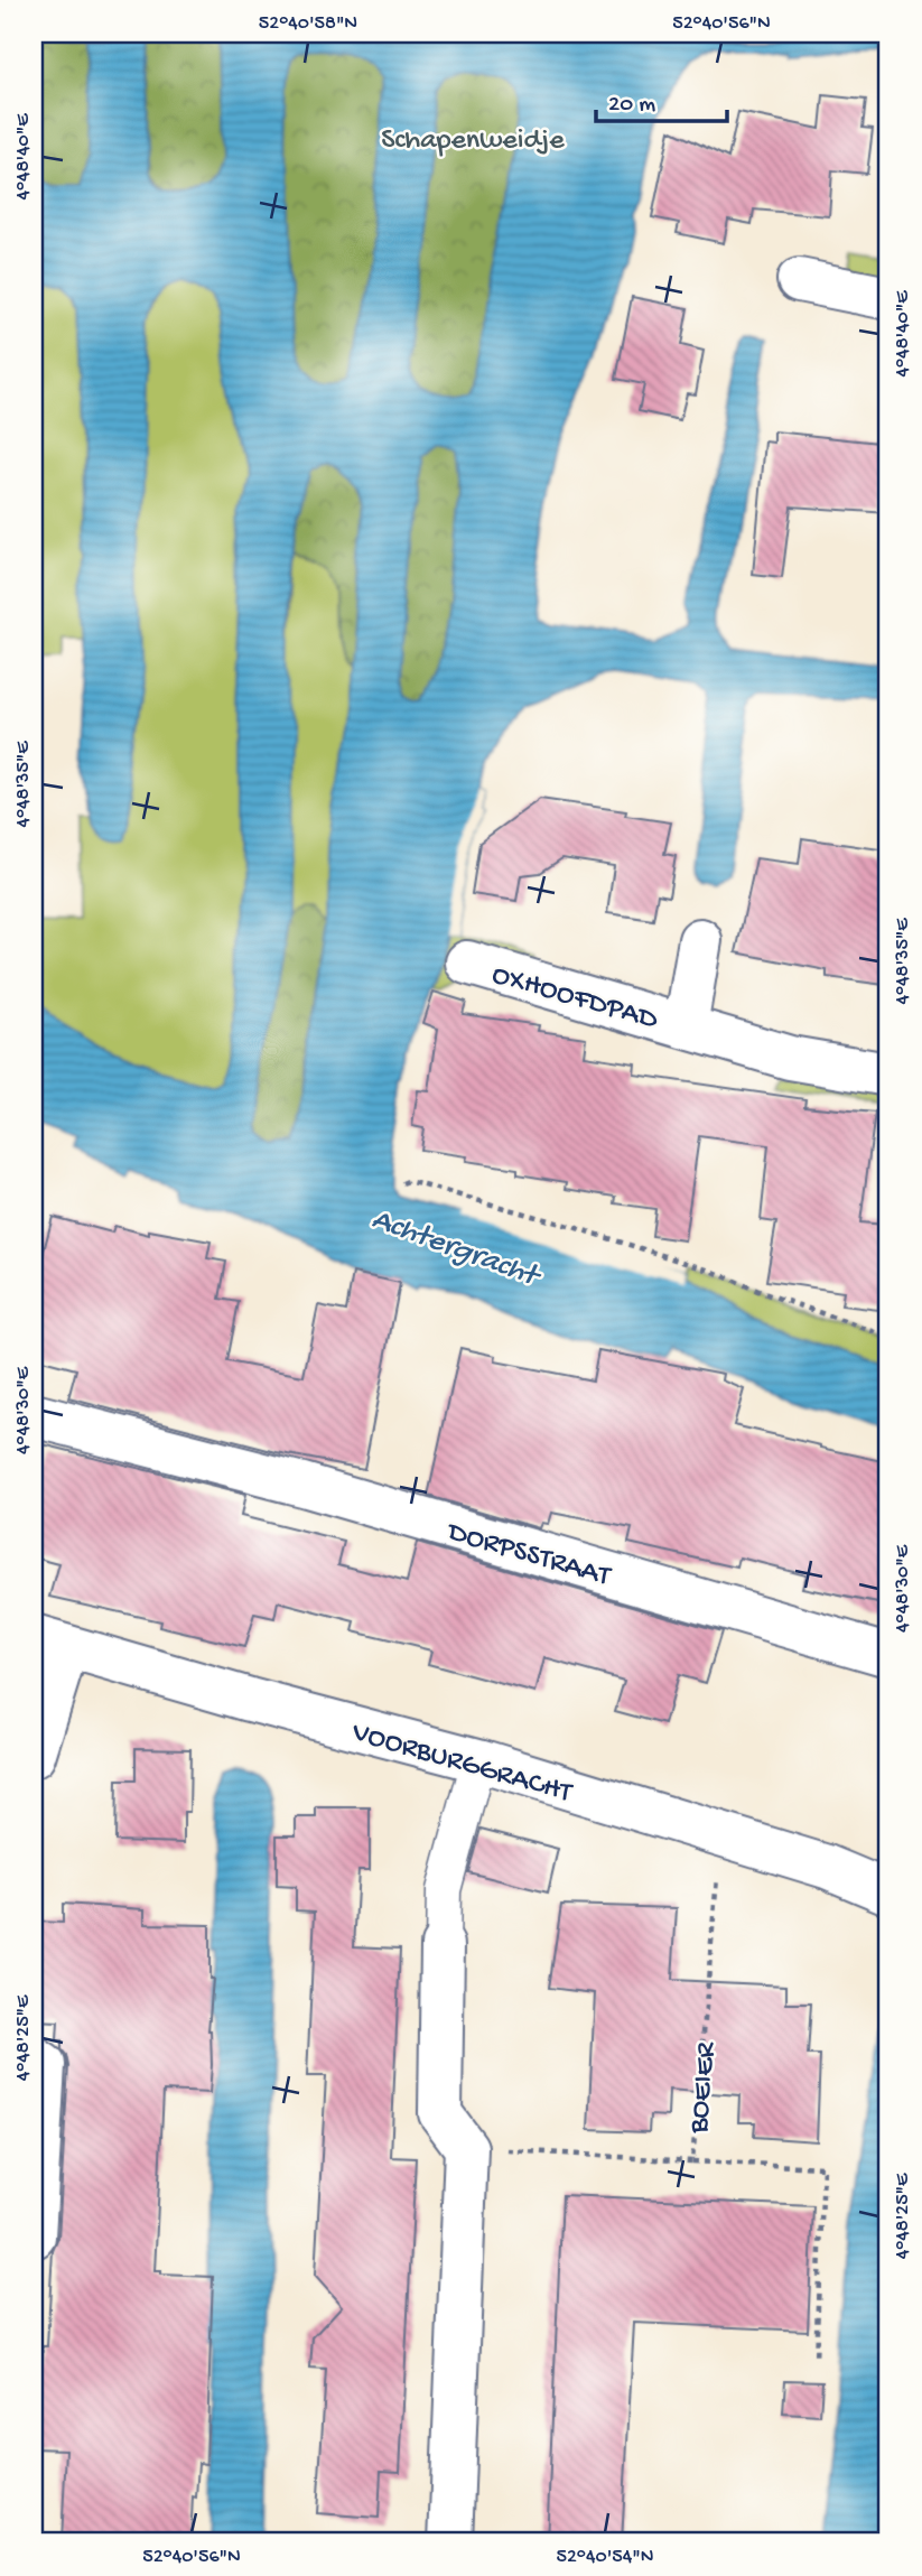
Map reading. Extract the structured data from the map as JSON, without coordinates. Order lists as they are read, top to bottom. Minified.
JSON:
{"streets":{"street":["OXHOOFDPAD","DORPSSTRAAT","VOORBURGGRACHT"],"path":["BOEIER"]},"crossings":[["VOORBURGGRACHT","BOEIER"]],"water":["Achtergracht"],"parks":["Schapenweidje"],"scale_bar":"20 m","coordinates":["52°40'58\"N","52°40'56\"N","4°48'40\"E","4°48'35\"E","4°48'30\"E","4°48'25\"E","52°40'54\"N"]}
